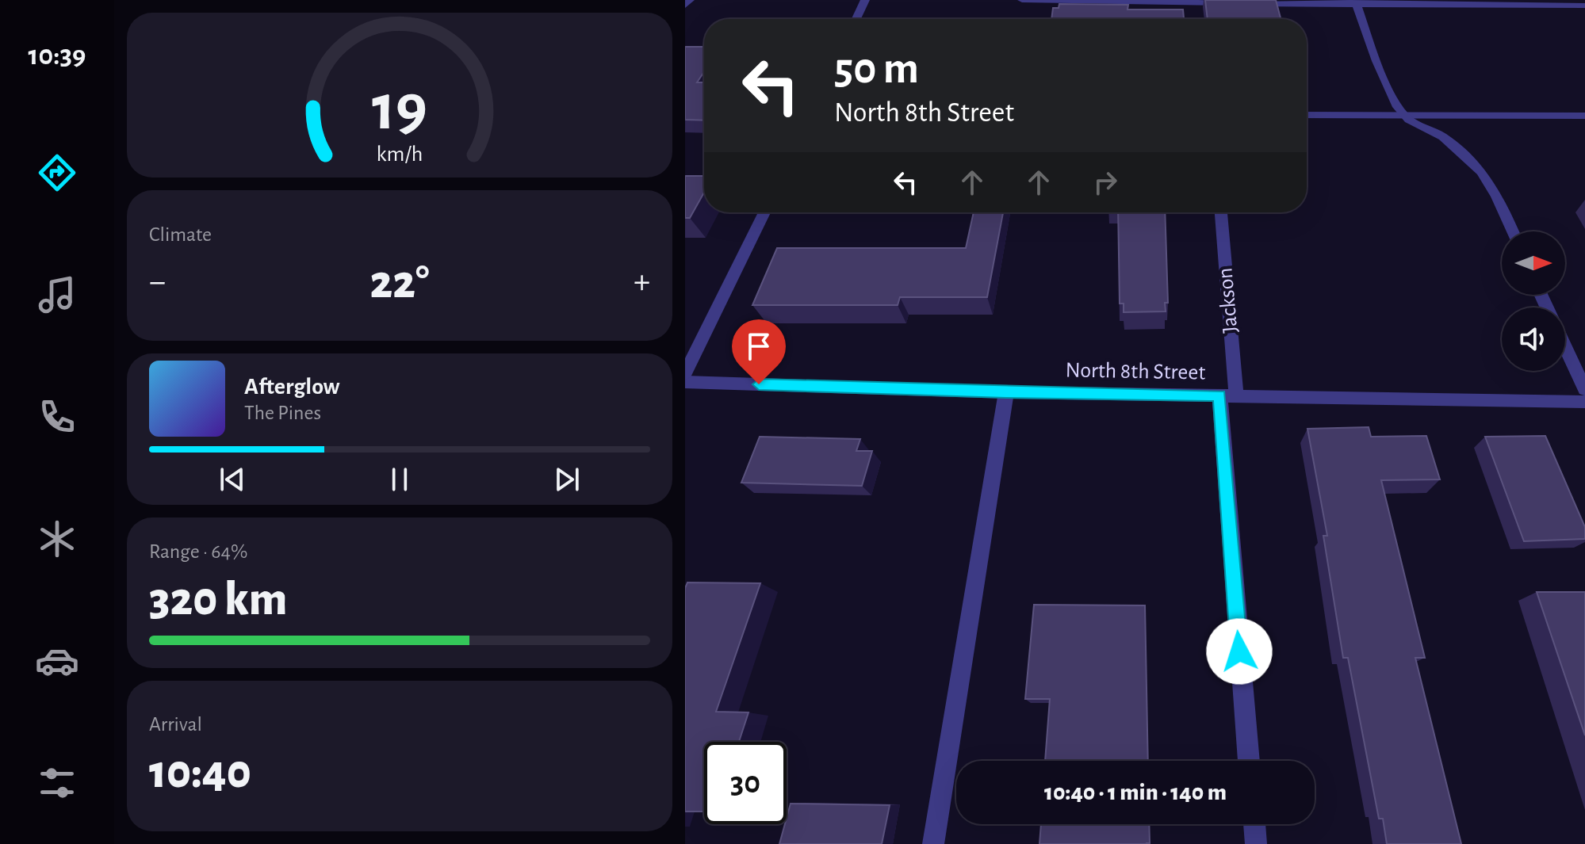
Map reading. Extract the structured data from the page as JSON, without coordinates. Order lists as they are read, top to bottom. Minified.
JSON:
{"streets":{"street":["Jackson","North 8th Street"]},"crossings":[["Jackson","North 8th Street"]],"north":"right","page":{"tabs":"10:39","turn":["50 m","North 8th Street"],"tile":["Climate",["Range · 64%","320 km"],["Arrival","10:40"]],"heat":["−","22°","+"],"song":["Afterglow","The Pines"],"limit":"30","trip":"10:40 · 1 min · 140 m","gauge":["19","km/h"]}}
